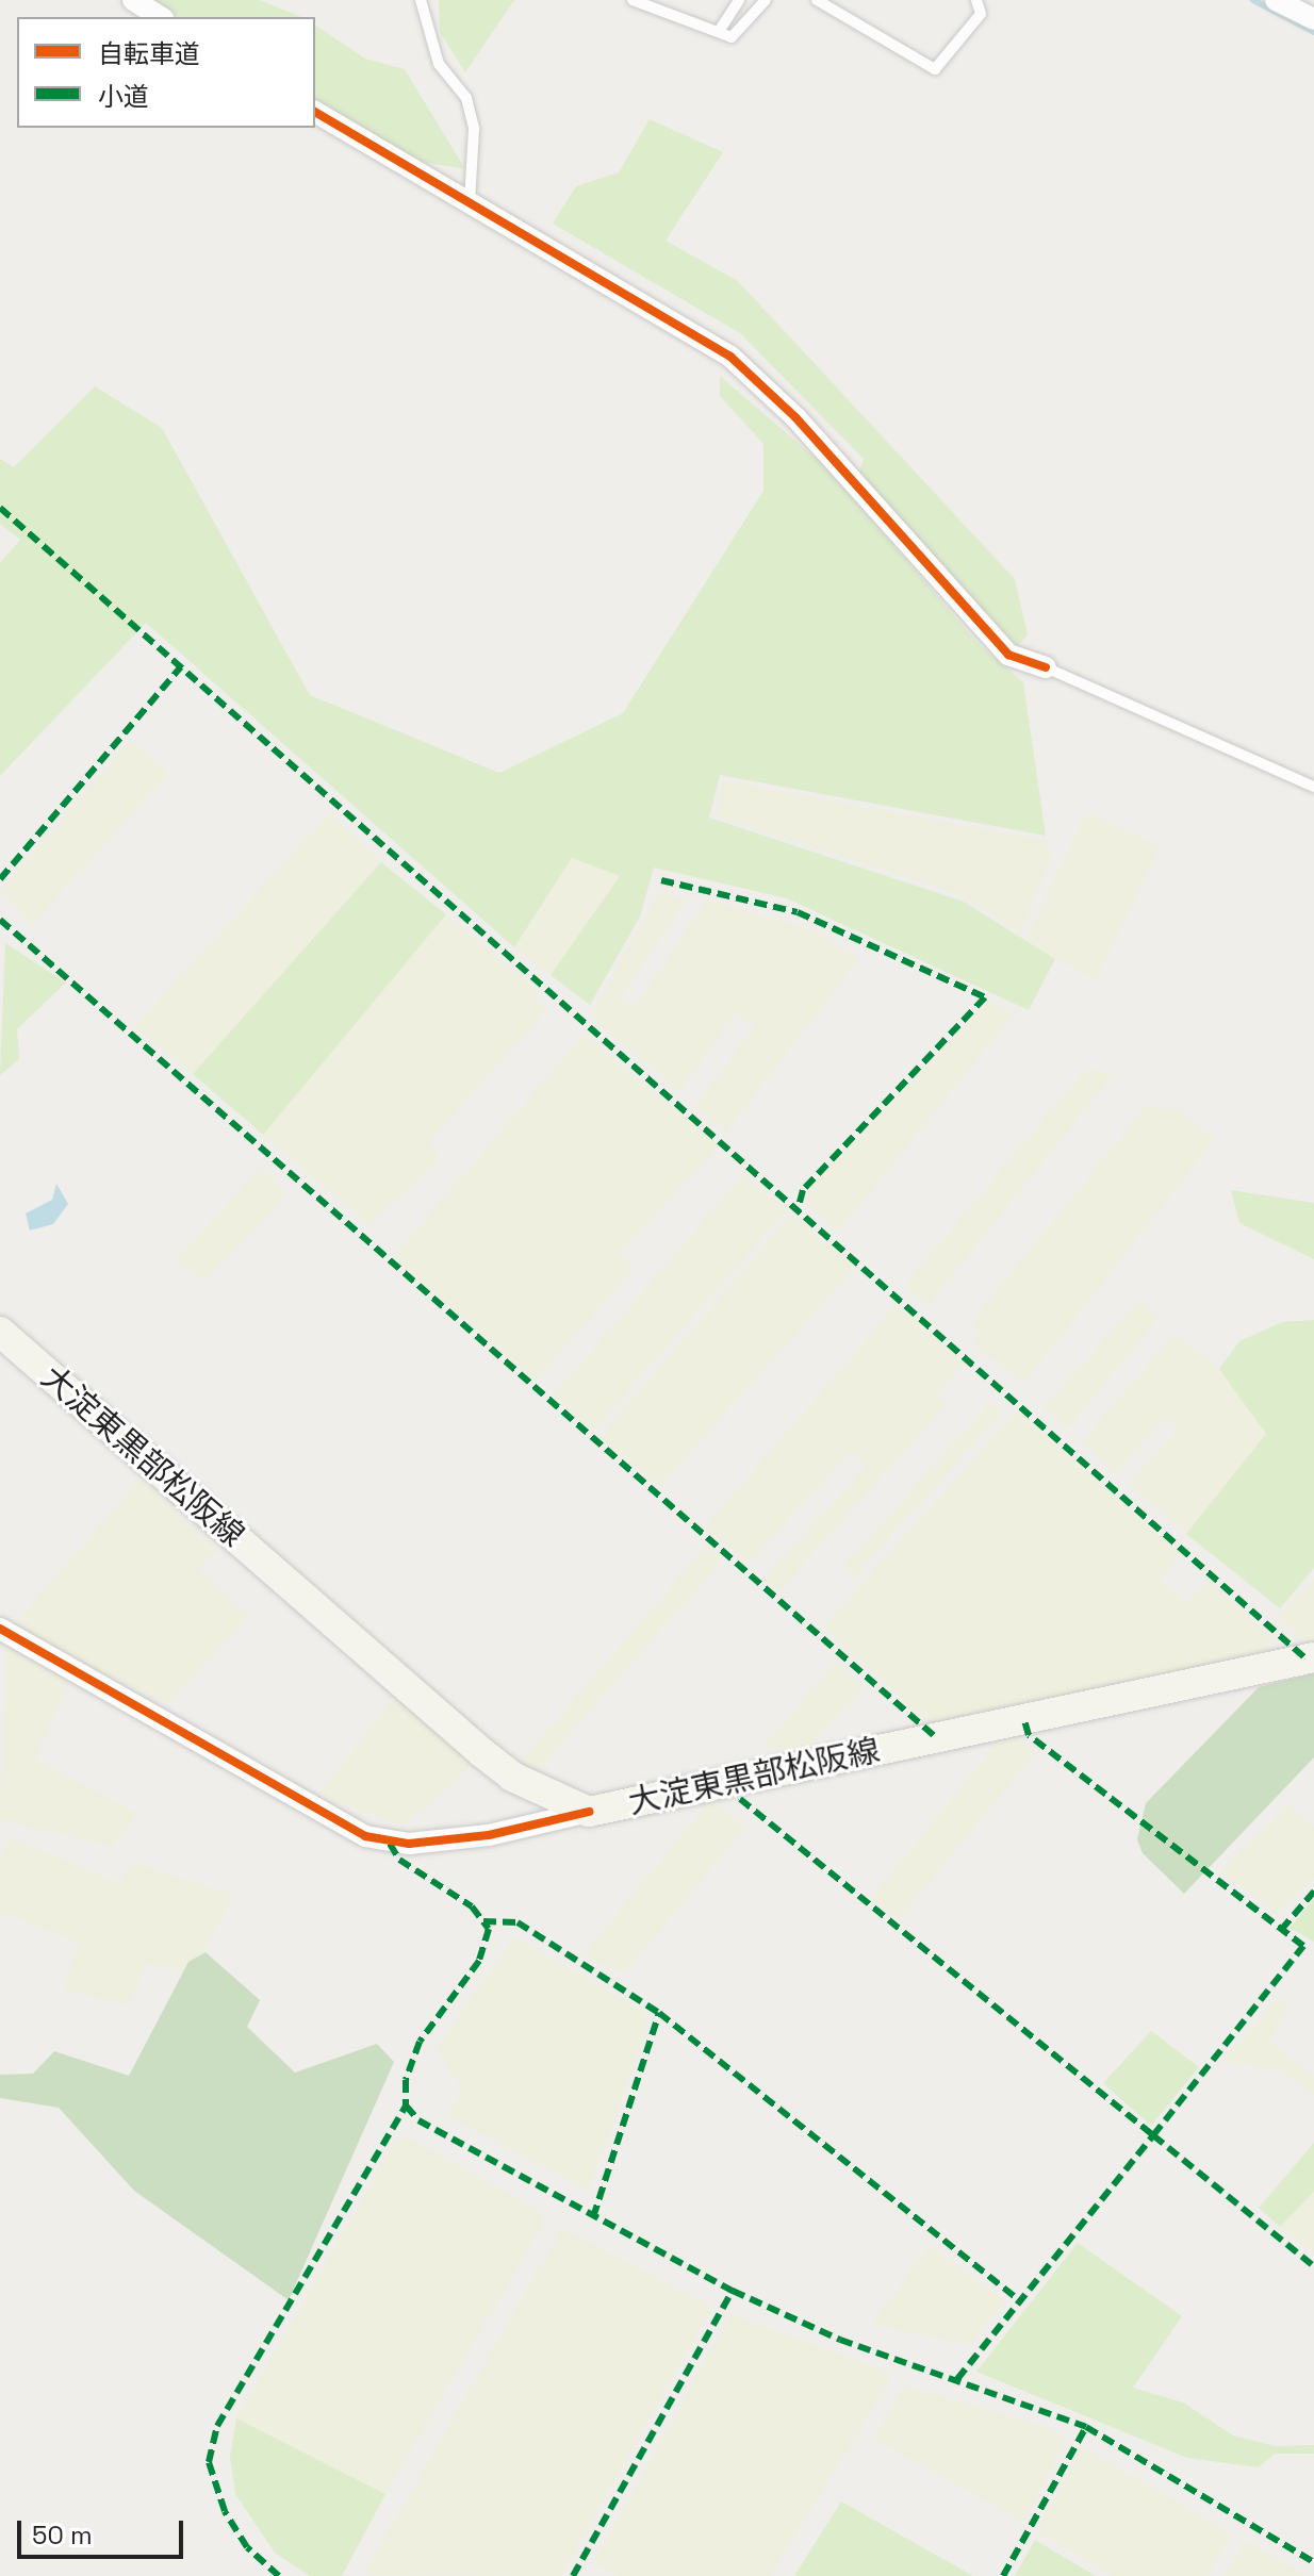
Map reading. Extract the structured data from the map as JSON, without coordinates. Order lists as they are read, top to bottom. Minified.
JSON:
{"streets":{"main road":["大淀東黒部松阪線"]},"legend":["自転車道","小道"],"scale_bar":"50 m"}
